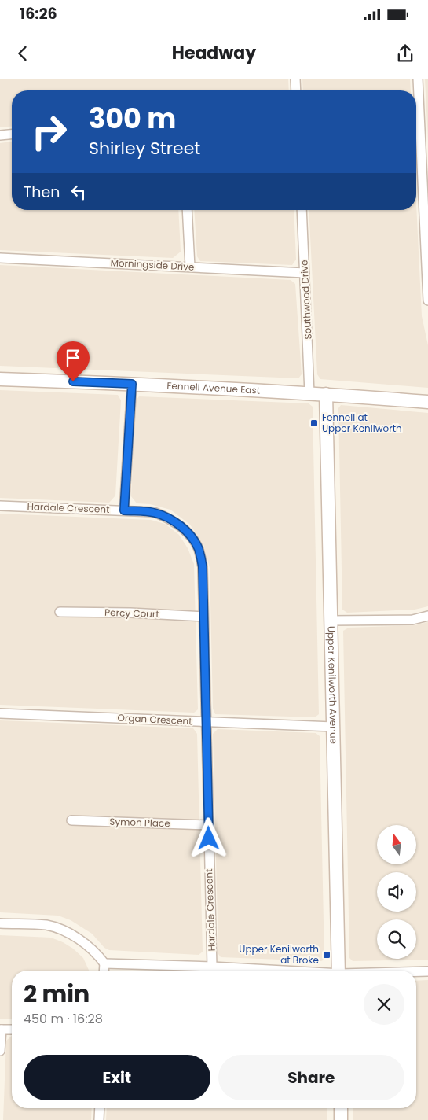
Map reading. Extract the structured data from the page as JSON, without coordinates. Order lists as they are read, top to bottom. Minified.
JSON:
{"streets":{"street":["Morningside Drive","Southwood Drive","Fennell Avenue East","Hardale Crescent","Percy Court","Upper Kenilworth Avenue","Organ Crescent","Symon Place"]},"crossings":[["Morningside Drive","Southwood Drive"],["Southwood Drive","Fennell Avenue East"],["Fennell Avenue East","Upper Kenilworth Avenue"],["Hardale Crescent","Percy Court"],["Hardale Crescent","Organ Crescent"],["Hardale Crescent","Symon Place"],["Upper Kenilworth Avenue","Organ Crescent"]],"places":{"transit":["Fennell at Upper Kenilworth","Upper Kenilworth at Broke"]},"north":"top","page":{"status":"16:26","header":"Headway","turn":["300 m","Shirley Street"],"then":"Then","heading":["2 min","450 m · 16:28"],"buttons":["Exit","Share"]}}
